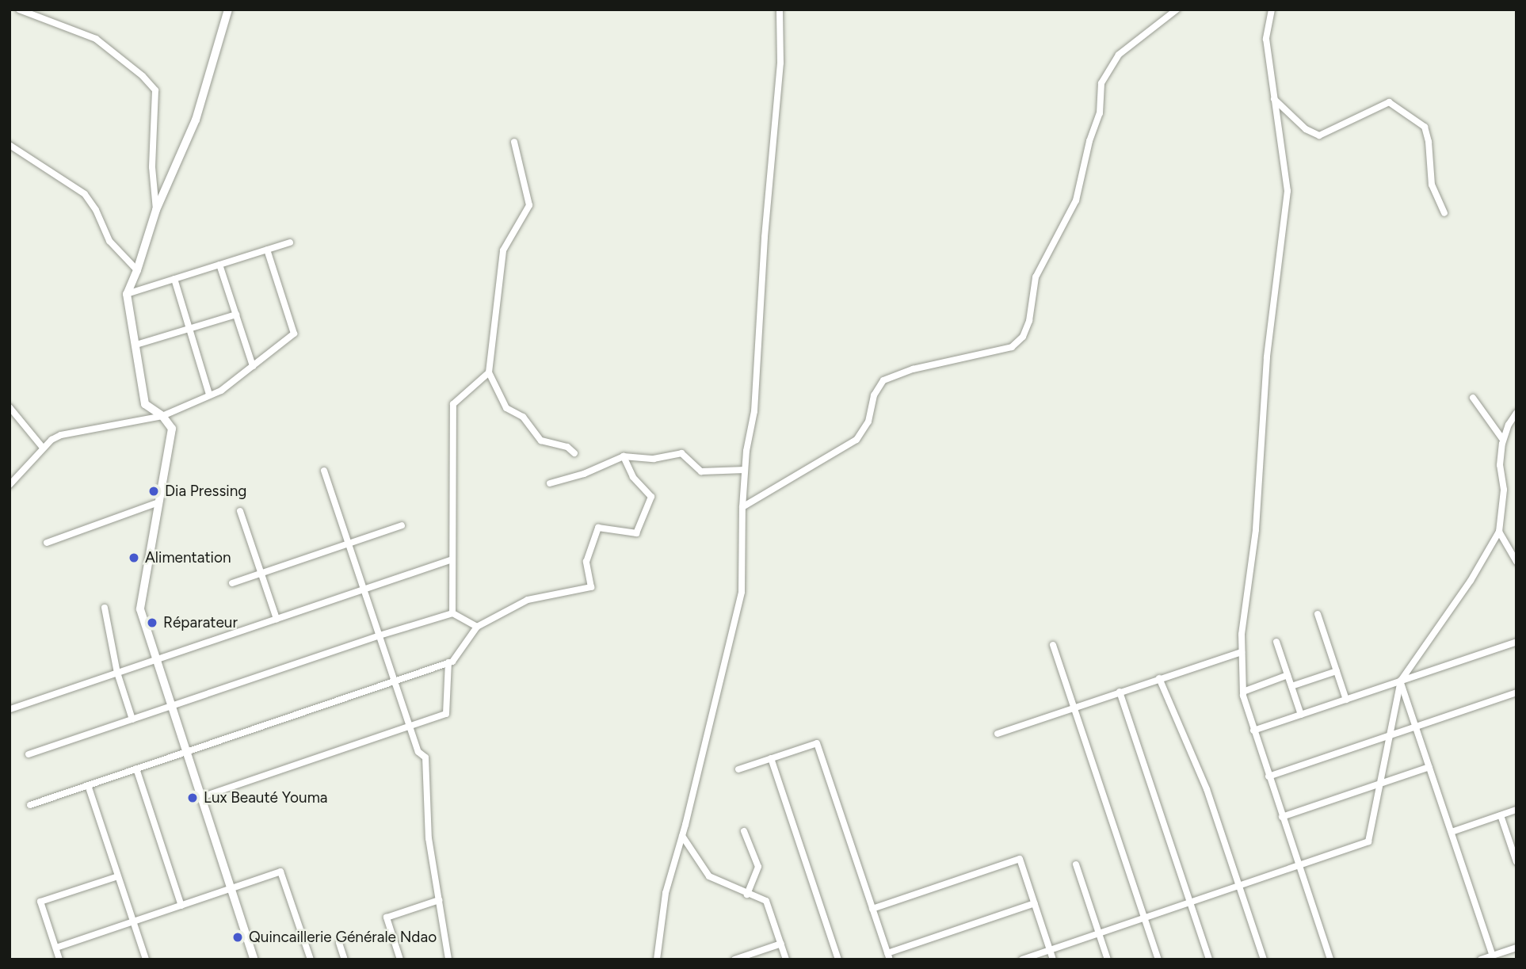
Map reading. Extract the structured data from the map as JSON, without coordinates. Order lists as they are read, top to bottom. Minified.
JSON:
{"places":["Dia Pressing","Alimentation","Réparateur","Lux Beauté Youma","Quincaillerie Générale Ndao"]}
